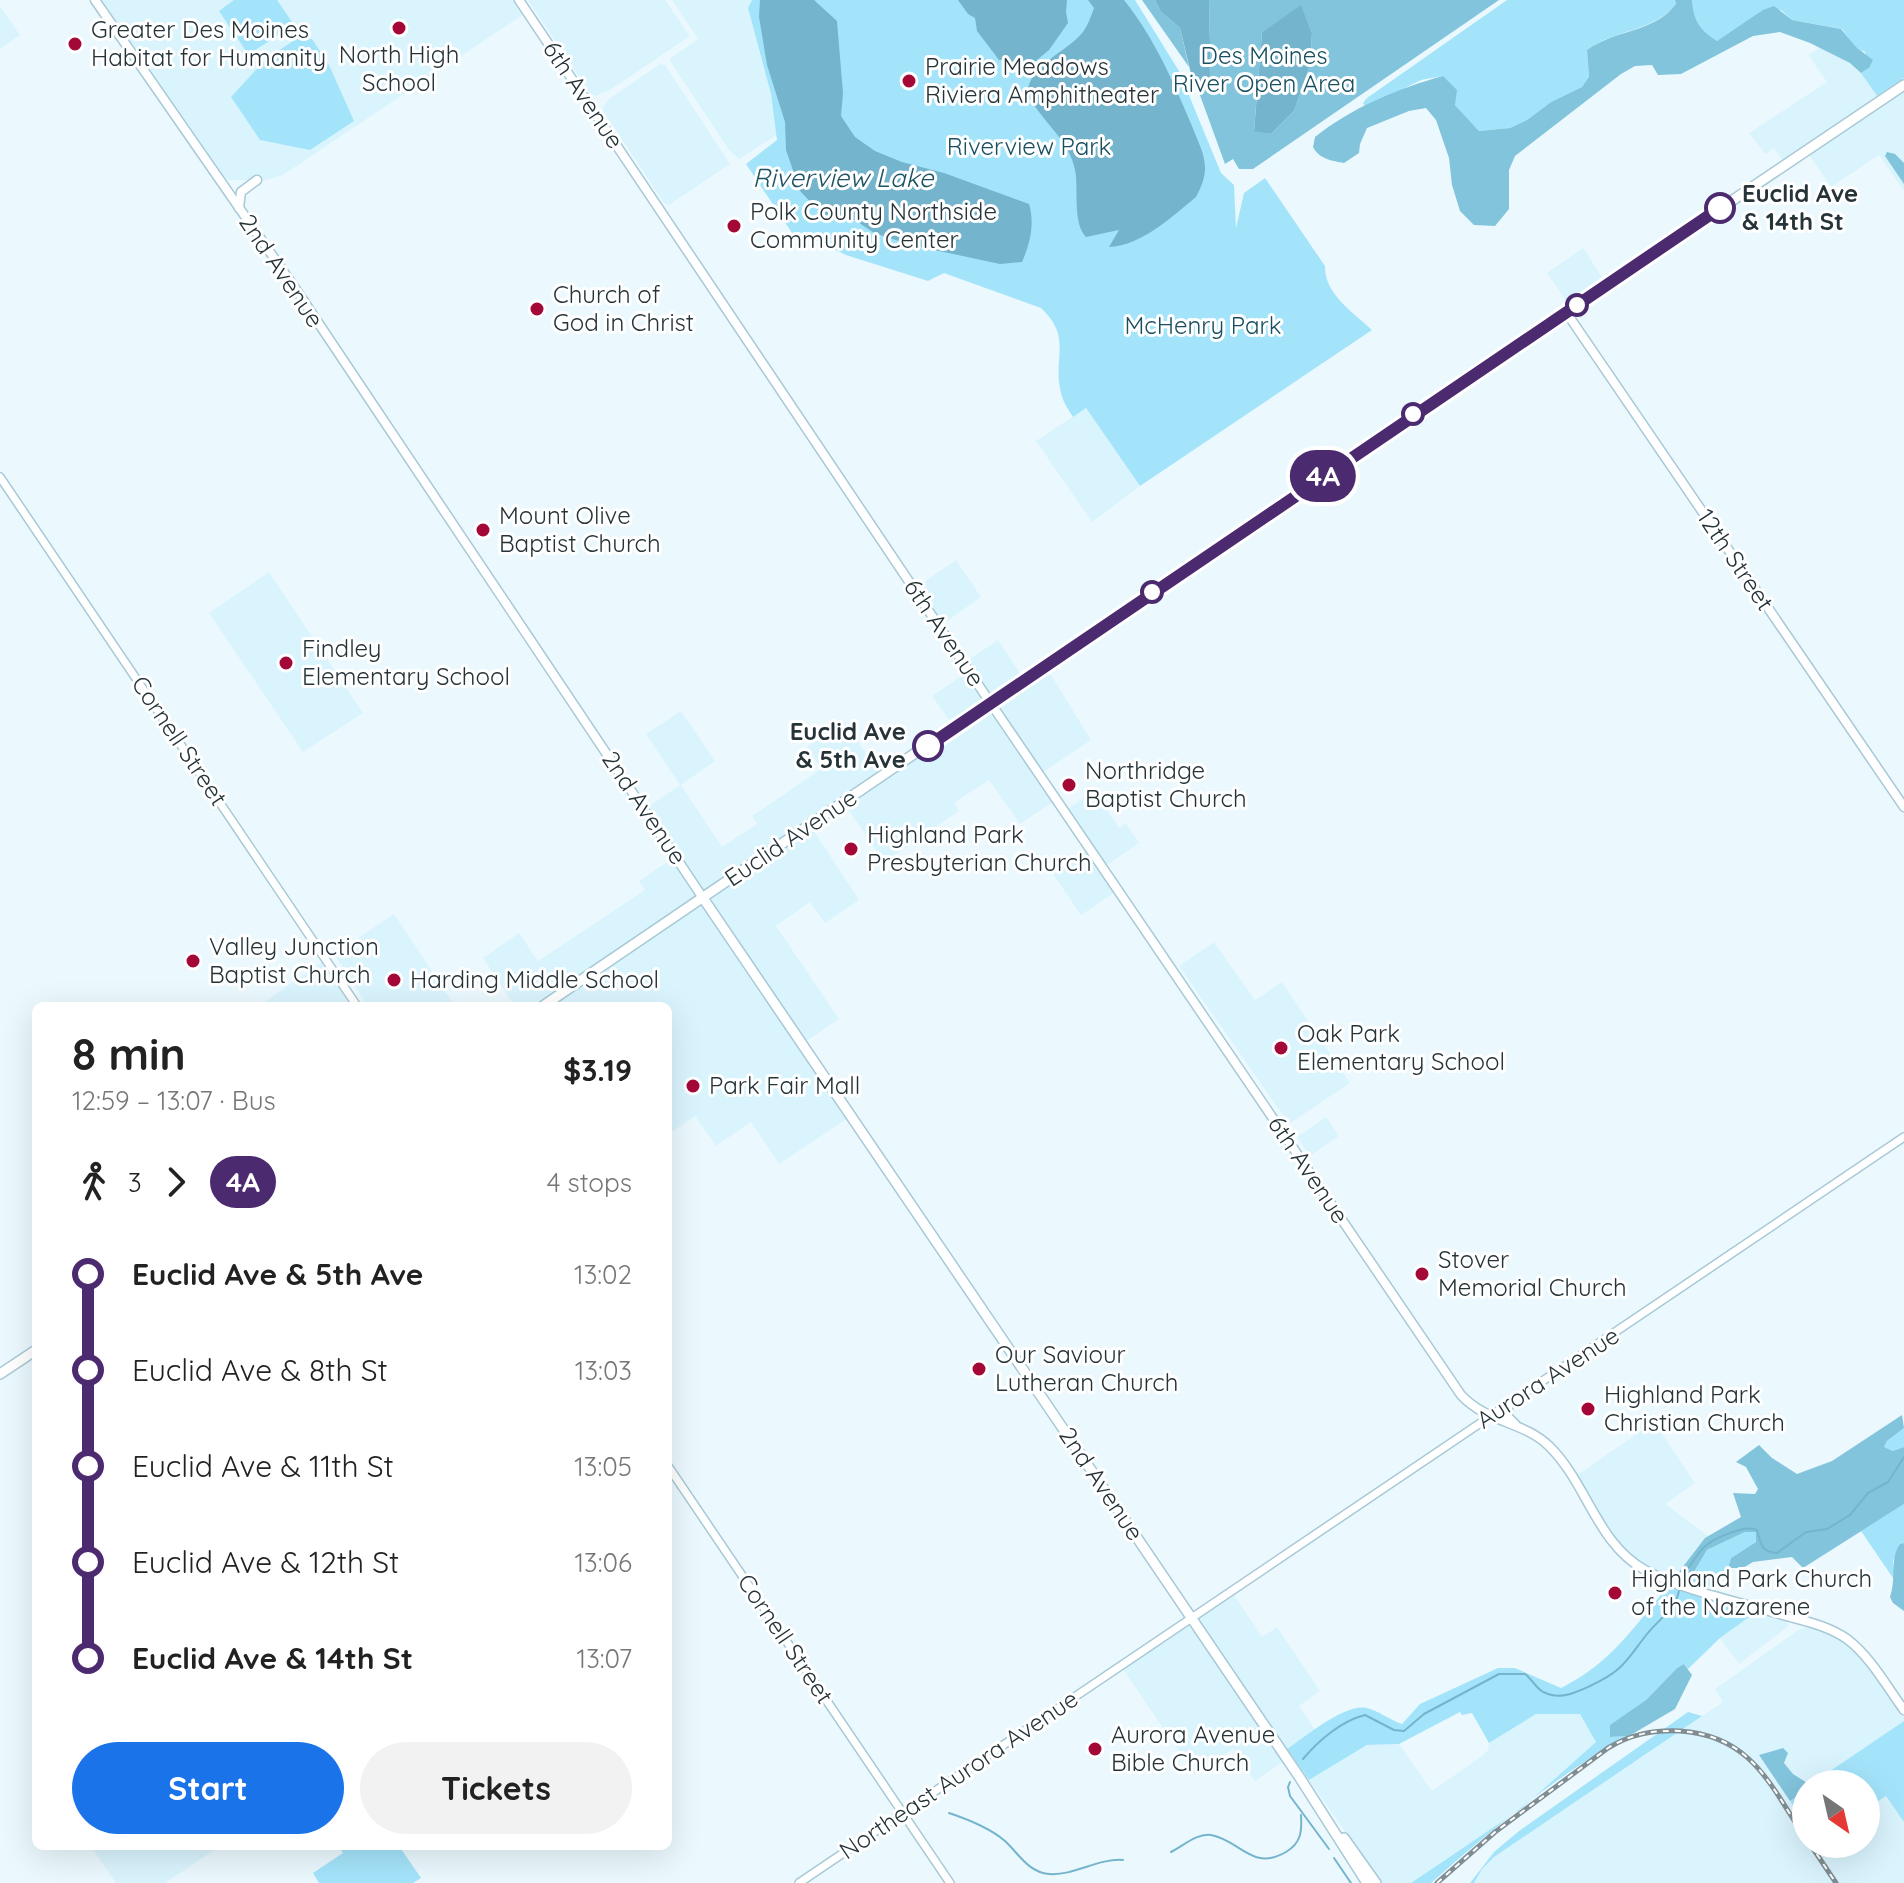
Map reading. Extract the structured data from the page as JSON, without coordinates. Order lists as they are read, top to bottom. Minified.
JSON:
{"streets":{"main road":["6th Avenue","2nd Avenue","12th Street","Euclid Avenue"],"street":["Cornell Street","Aurora Avenue","Northeast Aurora Avenue"]},"crossings":[["6th Avenue","Euclid Avenue"],["6th Avenue","Aurora Avenue"],["2nd Avenue","Euclid Avenue"],["2nd Avenue","Aurora Avenue"],["12th Street","Euclid Avenue"],["Cornell Street","Northeast Aurora Avenue"],["Aurora Avenue","Northeast Aurora Avenue"]],"water":["Riverview Lake"],"parks":["Des Moines River Open Area","Riverview Park","McHenry Park"],"places":["North High School","Greater Des Moines Habitat for Humanity","Prairie Meadows Riviera Amphitheater","Euclid Ave & 14th St","Polk County Northside Community Center","Church of God in Christ","Mount Olive Baptist Church","Findley Elementary School","Euclid Ave & 5th Ave","Northridge Baptist Church","Highland Park Presbyterian Church","Valley Junction Baptist Church","Harding Middle School","Oak Park Elementary School","Park Fair Mall","Stover Memorial Church","Our Saviour Lutheran Church","Highland Park Christian Church","Highland Park Church of the Nazarene","Aurora Avenue Bible Church"],"lines":["bus line 4A"],"north":"bottom right","page":{"on_map":"4A","heading":["8 min","12:59 – 13:07 · Bus","$3.19"],"legs":["3","4A","4 stops"],"list":[{"name":"Euclid Ave & 5th Ave","value":"13:02"},{"name":"Euclid Ave & 8th St","value":"13:03"},{"name":"Euclid Ave & 11th St","value":"13:05"},{"name":"Euclid Ave & 12th St","value":"13:06"},{"name":"Euclid Ave & 14th St","value":"13:07"}],"buttons":["Start","Tickets"]}}
